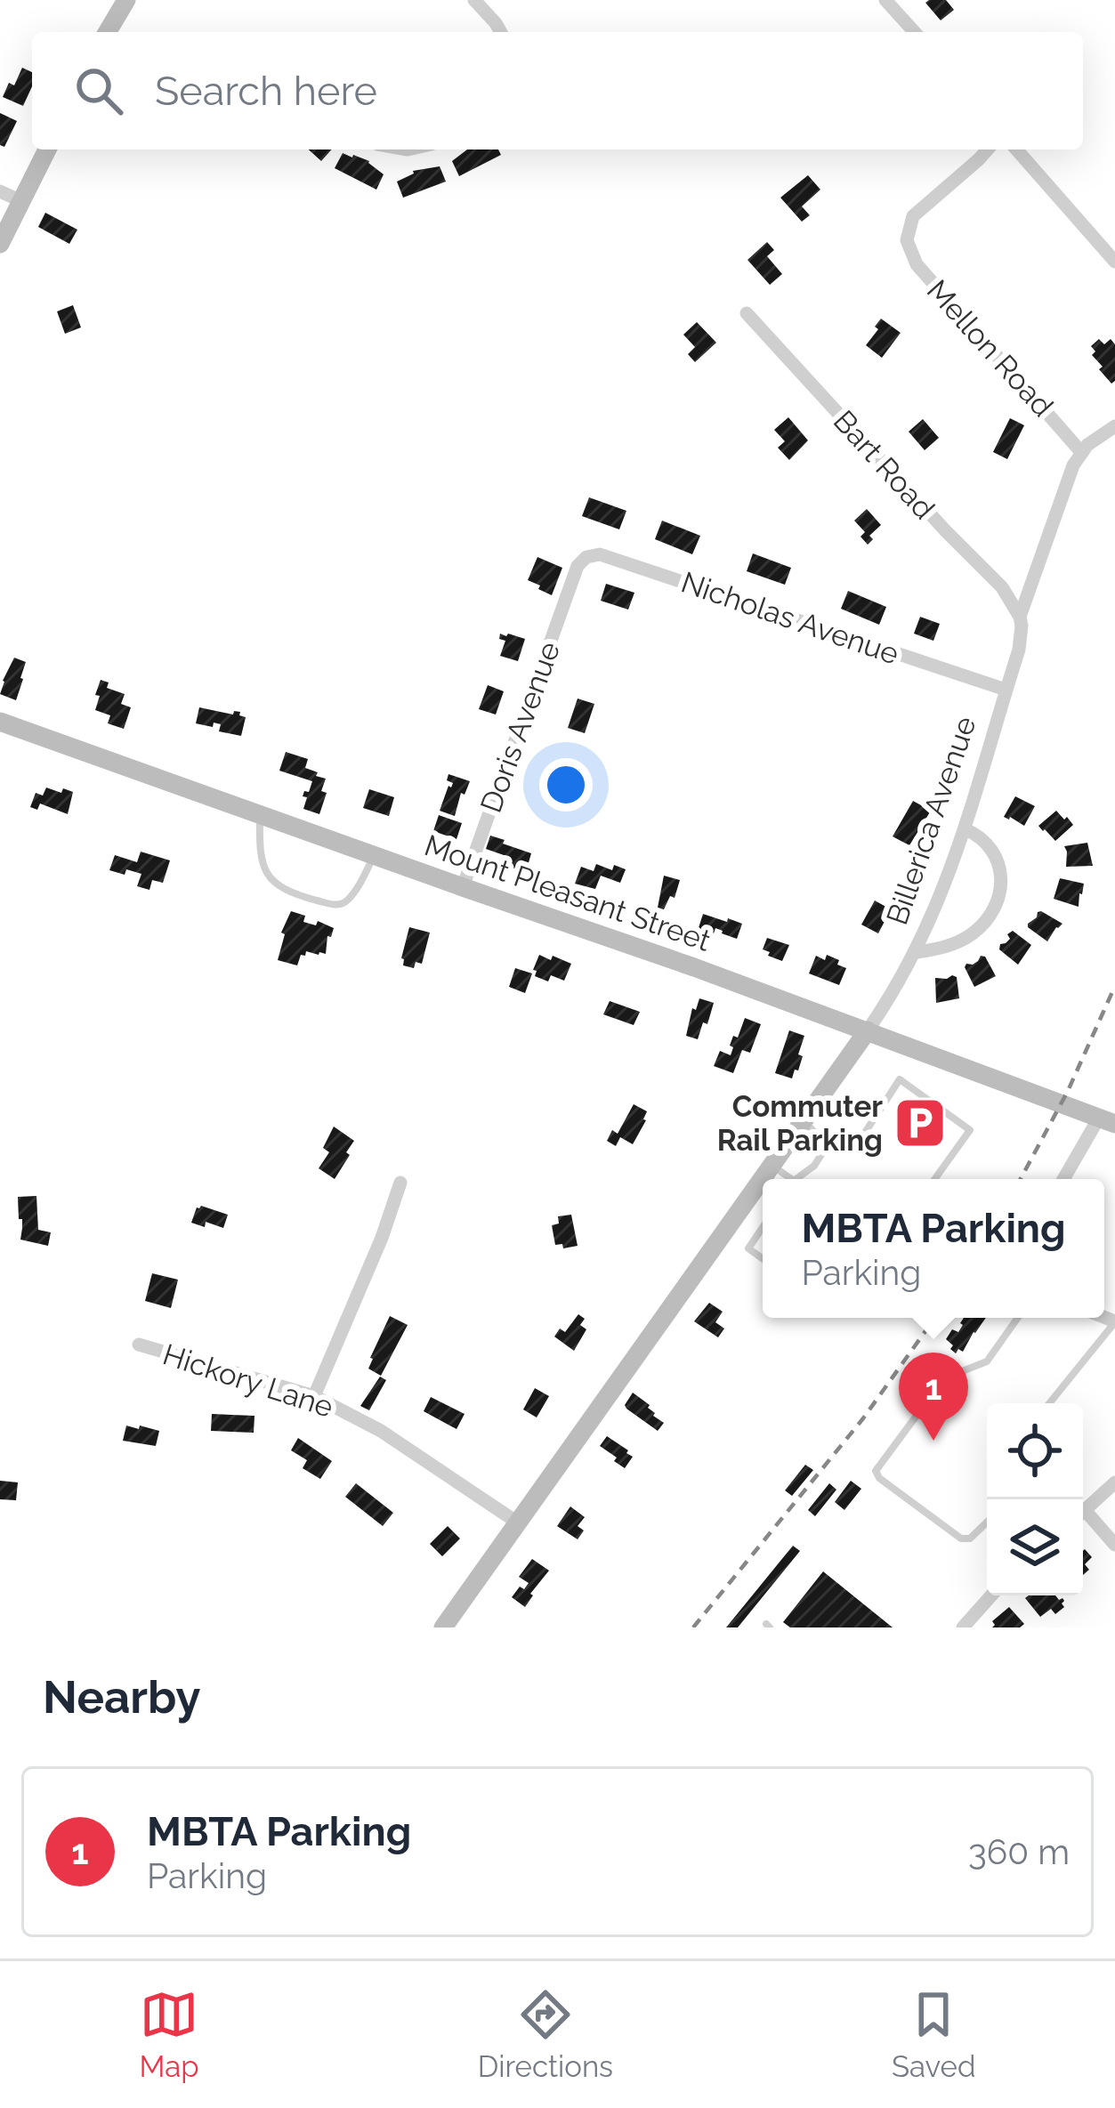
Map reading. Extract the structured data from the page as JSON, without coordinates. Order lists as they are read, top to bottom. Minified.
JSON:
{"streets":{"main road":["Billerica Avenue","Mount Pleasant Street"],"street":["Mellon Road","Bart Road","Nicholas Avenue","Doris Avenue","Hickory Lane"]},"crossings":[["Mellon Road","Billerica Avenue"],["Bart Road","Billerica Avenue"],["Nicholas Avenue","Doris Avenue"],["Nicholas Avenue","Billerica Avenue"],["Doris Avenue","Mount Pleasant Street"],["Billerica Avenue","Mount Pleasant Street"],["Billerica Avenue","Hickory Lane"]],"places":{"parking":["Commuter Rail Parking"]},"page":{"search":"Search here","popup":["MBTA Parking","Parking"],"pins":"1","heading":"Nearby","list":[{"mark":"1","name":"MBTA Parking","note":"Parking","value":"360 m"}],"nav":["Map","Directions","Saved"]}}
